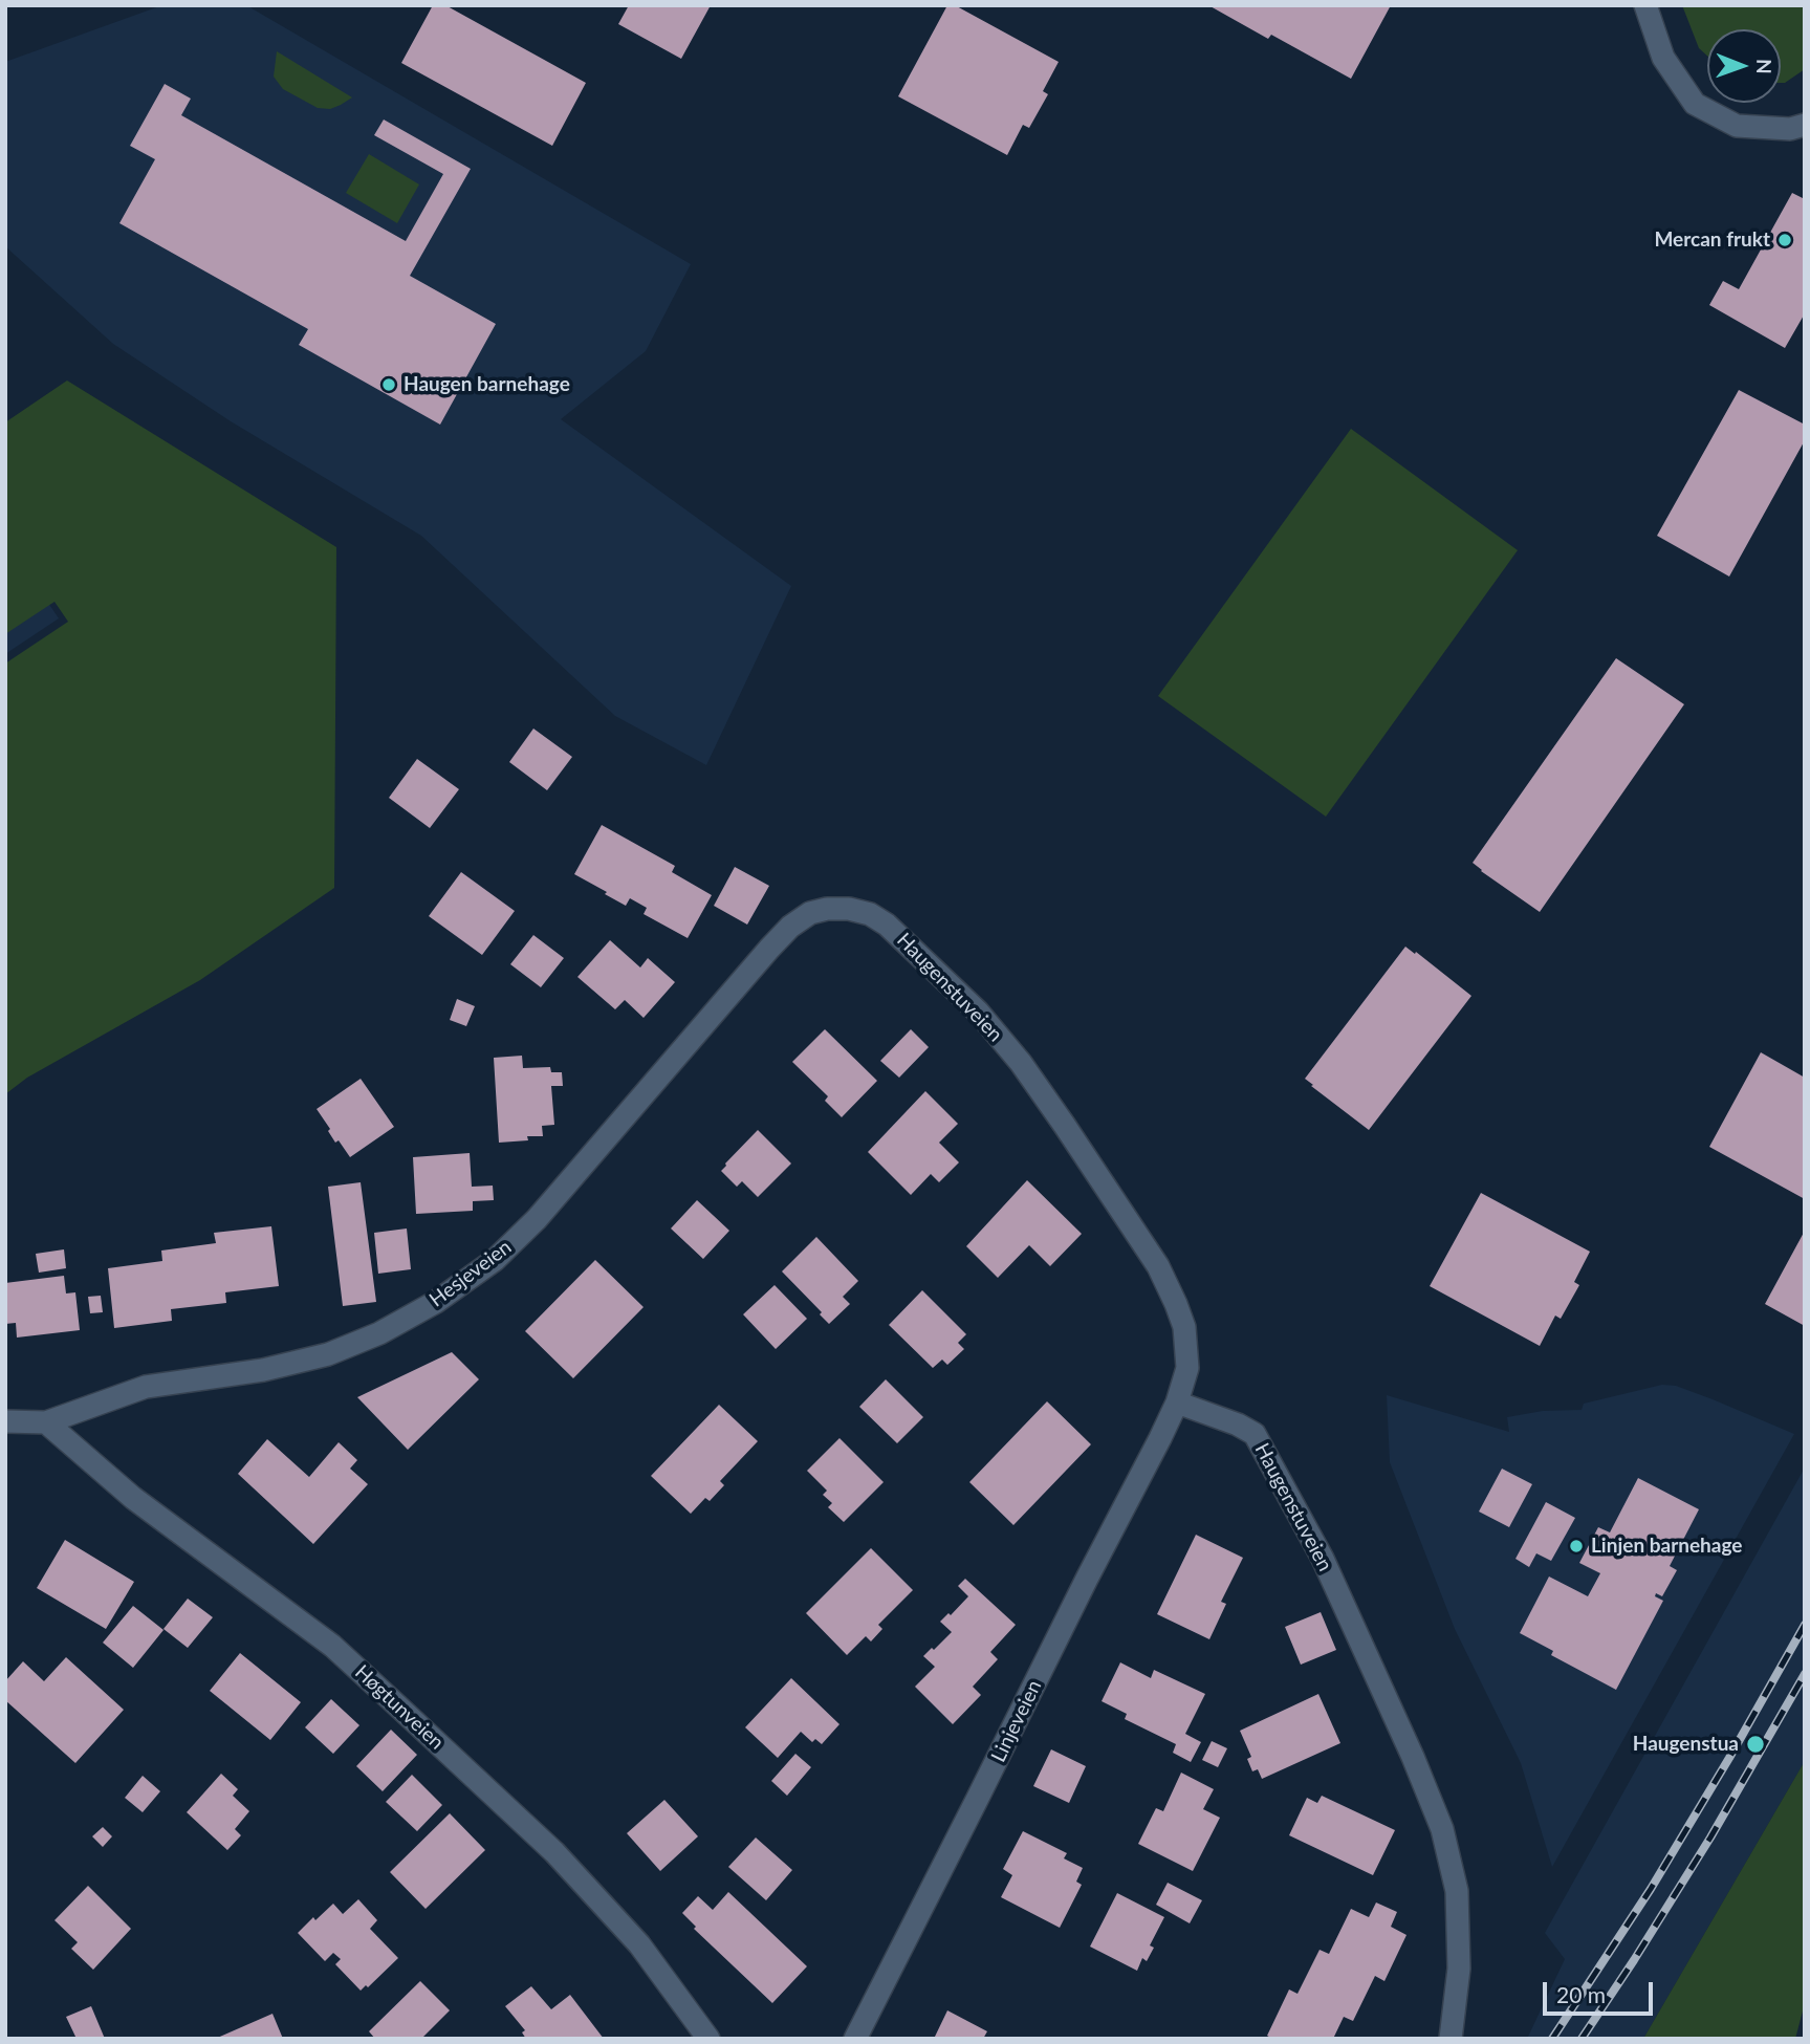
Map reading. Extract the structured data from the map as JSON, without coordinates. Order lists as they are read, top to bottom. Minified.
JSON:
{"streets":{"street":["Haugenstuveien","Hesjeveien","Høgtunveien","Linjeveien"]},"crossings":[["Haugenstuveien","Hesjeveien"],["Haugenstuveien","Linjeveien"],["Hesjeveien","Høgtunveien"]],"places":["Mercan frukt","Haugen barnehage","Linjen barnehage","Haugenstua"],"scale_bar":"20 m","north":"right"}
